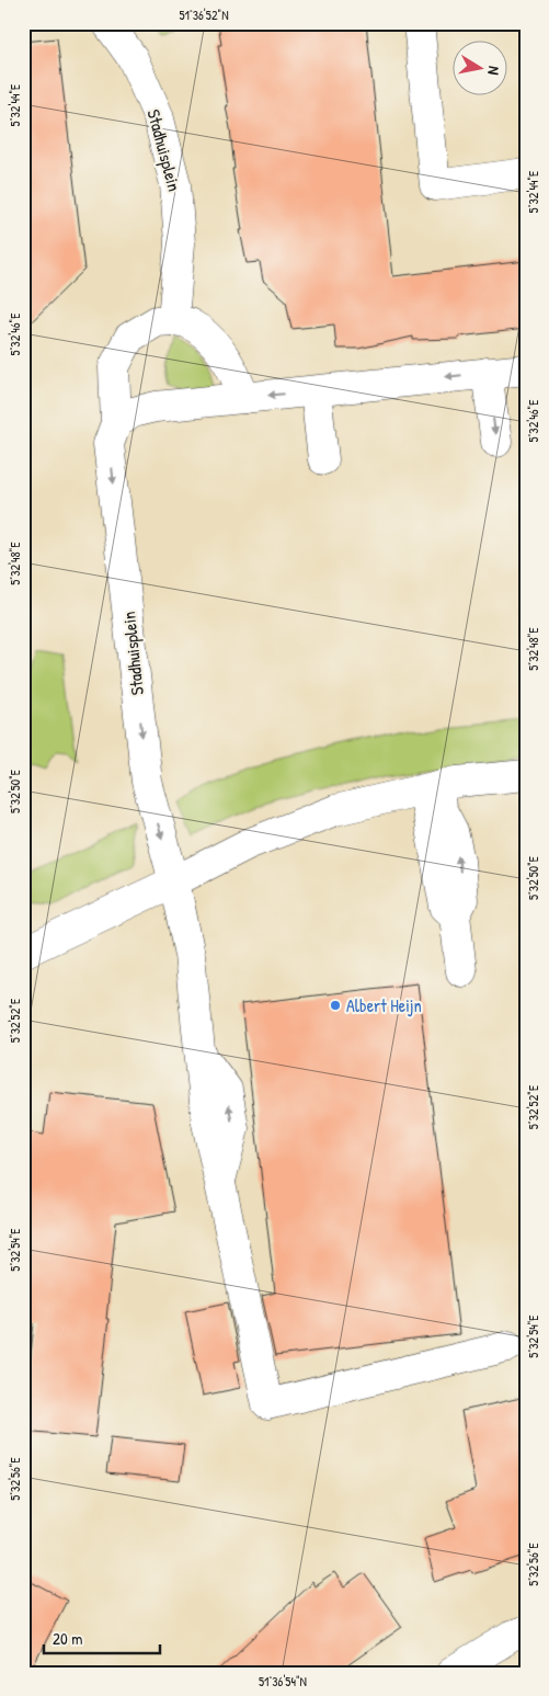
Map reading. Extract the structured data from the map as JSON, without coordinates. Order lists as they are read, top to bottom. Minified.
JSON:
{"streets":{"street":["Stadhuisplein"]},"places":["Albert Heijn"],"scale_bar":"20 m","north":"right","coordinates":["51°36'52\"N","5°32'44\"E","5°32'46\"E","5°32'48\"E","5°32'50\"E","5°32'52\"E","5°32'54\"E","5°32'56\"E","51°36'54\"N"]}
